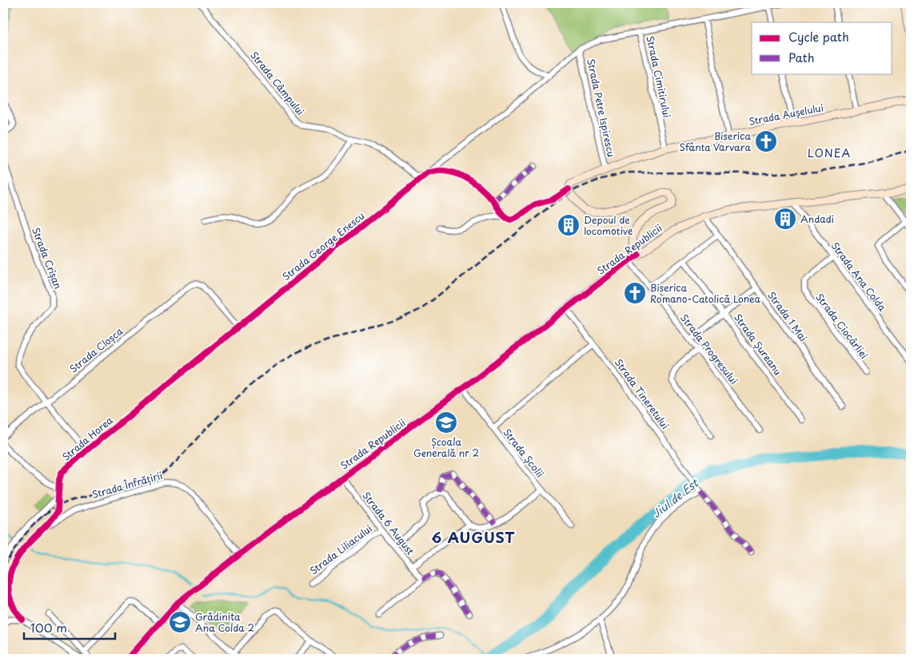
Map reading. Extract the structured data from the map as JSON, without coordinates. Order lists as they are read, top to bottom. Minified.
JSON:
{"streets":{"main road":["Strada Aușelului","Strada Republicii"],"street":["Strada Cimitirului","Strada Câmpului","Strada Petre Ispirescu","Strada George Enescu","Strada Crișan","Strada Ana Colda","Strada 1 Mai","Strada Ciocârliei","Strada Șureanu","Strada Progresului","Strada Cloșca","Strada Tineretului","Strada Horea","Strada Școlii","Strada Înfrățirii","Strada 6 August","Strada Liliacului"]},"crossings":[["Strada Cimitirului","Strada Aușelului"],["Strada Câmpului","Strada George Enescu"],["Strada Petre Ispirescu","Strada Aușelului"],["Strada Petre Ispirescu","Strada George Enescu"],["Strada George Enescu","Strada Cloșca"],["Strada George Enescu","Strada Horea"],["Strada Republicii","Strada Ana Colda"],["Strada Republicii","Strada 1 Mai"],["Strada Republicii","Strada Progresului"],["Strada Republicii","Strada Tineretului"],["Strada Republicii","Strada Școlii"],["Strada Republicii","Strada Înfrățirii"],["Strada Republicii","Strada 6 August"],["Strada Crișan","Strada Cloșca"],["Strada Crișan","Strada Horea"],["Strada Ana Colda","Strada Ciocârliei"],["Strada Cloșca","Strada Horea"],["Strada Horea","Strada Înfrățirii"],["Strada 6 August","Strada Liliacului"]],"districts":["LONEA","6 AUGUST"],"water":["Jiul de Est"],"places":{"church":["Biserica Sfânta Varvara","Biserica Romano-Catolică Lonea"],"building":["Andadi","Depoul de locomotive"],"school or university":["Școala Generală nr 2","Grădinița Ana Colda 2"]},"legend":["Cycle path","Path"],"scale_bar":"100 m"}
